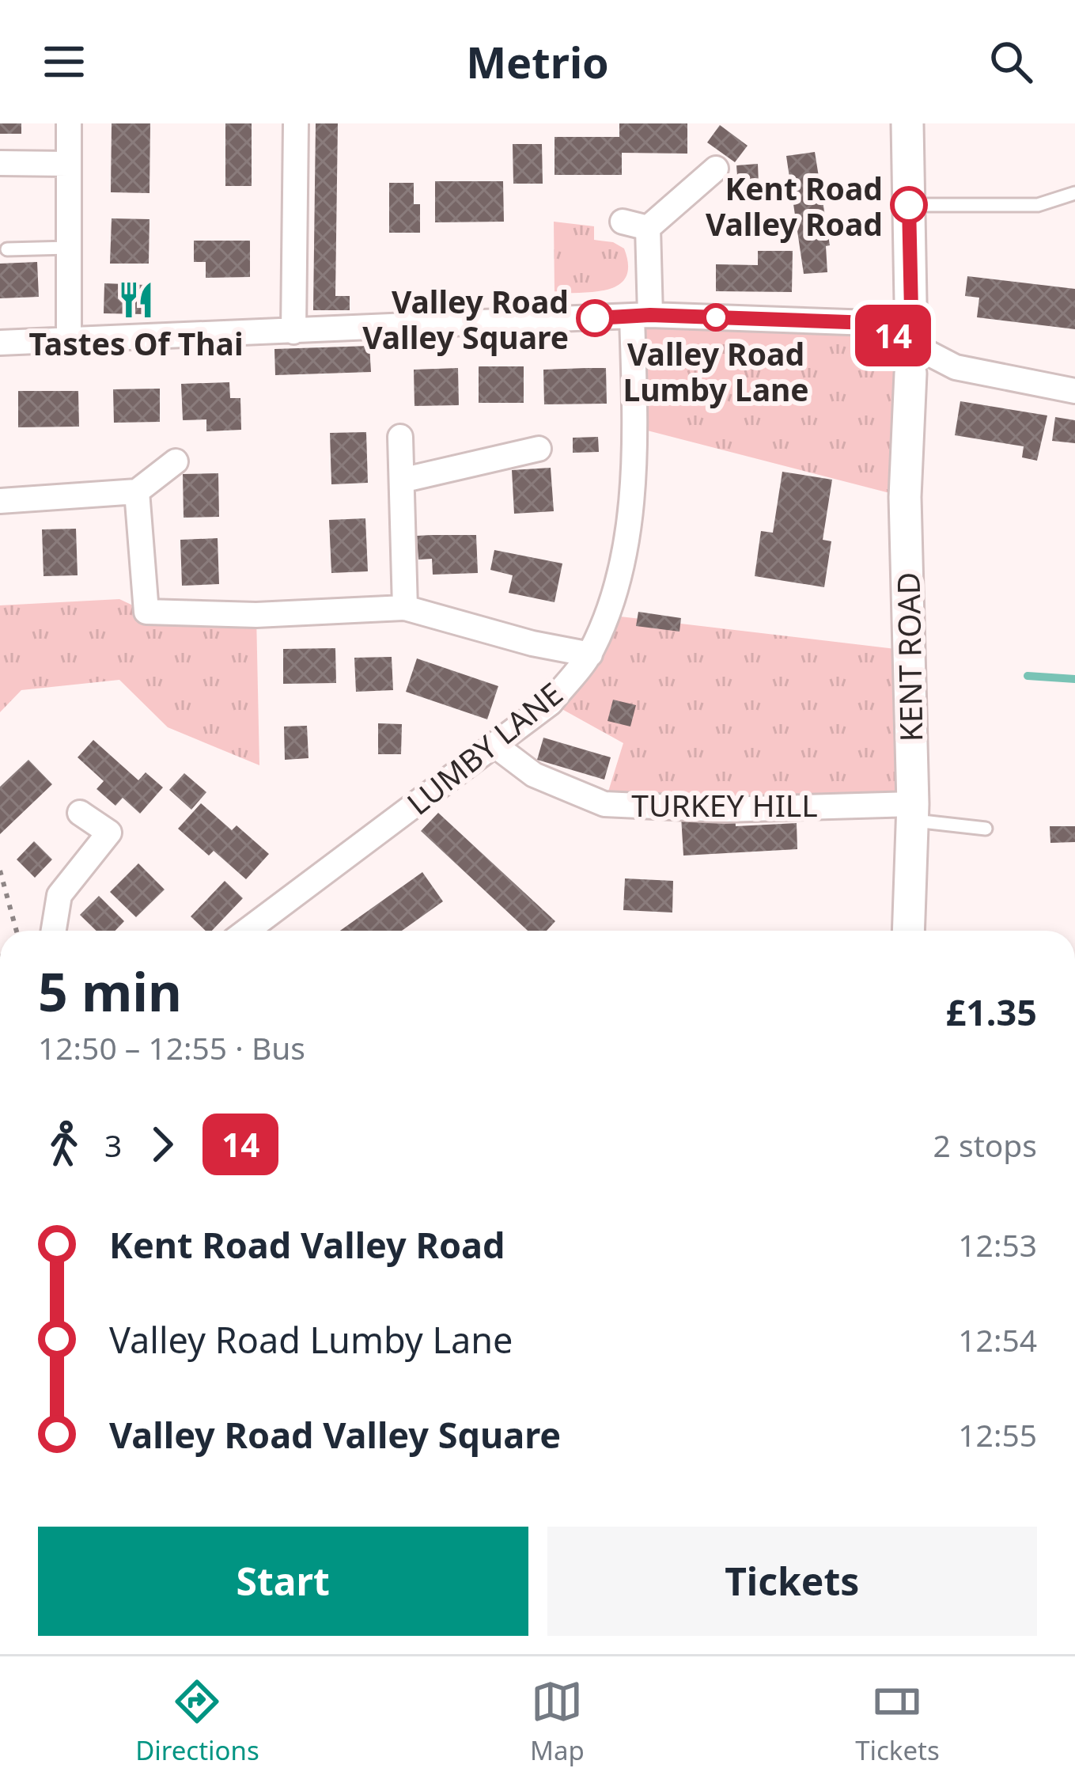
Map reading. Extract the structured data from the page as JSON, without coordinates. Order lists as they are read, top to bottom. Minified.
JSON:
{"streets":{"street":["KENT ROAD","LUMBY LANE","TURKEY HILL"]},"crossings":[["KENT ROAD","TURKEY HILL"],["LUMBY LANE","TURKEY HILL"]],"places":{"other":["Kent Road Valley Road","Valley Road Lumby Lane","Valley Road Valley Square"],"restaurant":["Tastes Of Thai"]},"lines":["bus line 14"],"page":{"header":"Metrio","on_map":"14","heading":["5 min","12:50 – 12:55 · Bus","£1.35"],"legs":["3","14","2 stops"],"list":[{"name":"Kent Road Valley Road","value":"12:53"},{"name":"Valley Road Lumby Lane","value":"12:54"},{"name":"Valley Road Valley Square","value":"12:55"}],"buttons":["Start","Tickets"],"tabs":["Directions","Map","Tickets"]}}
